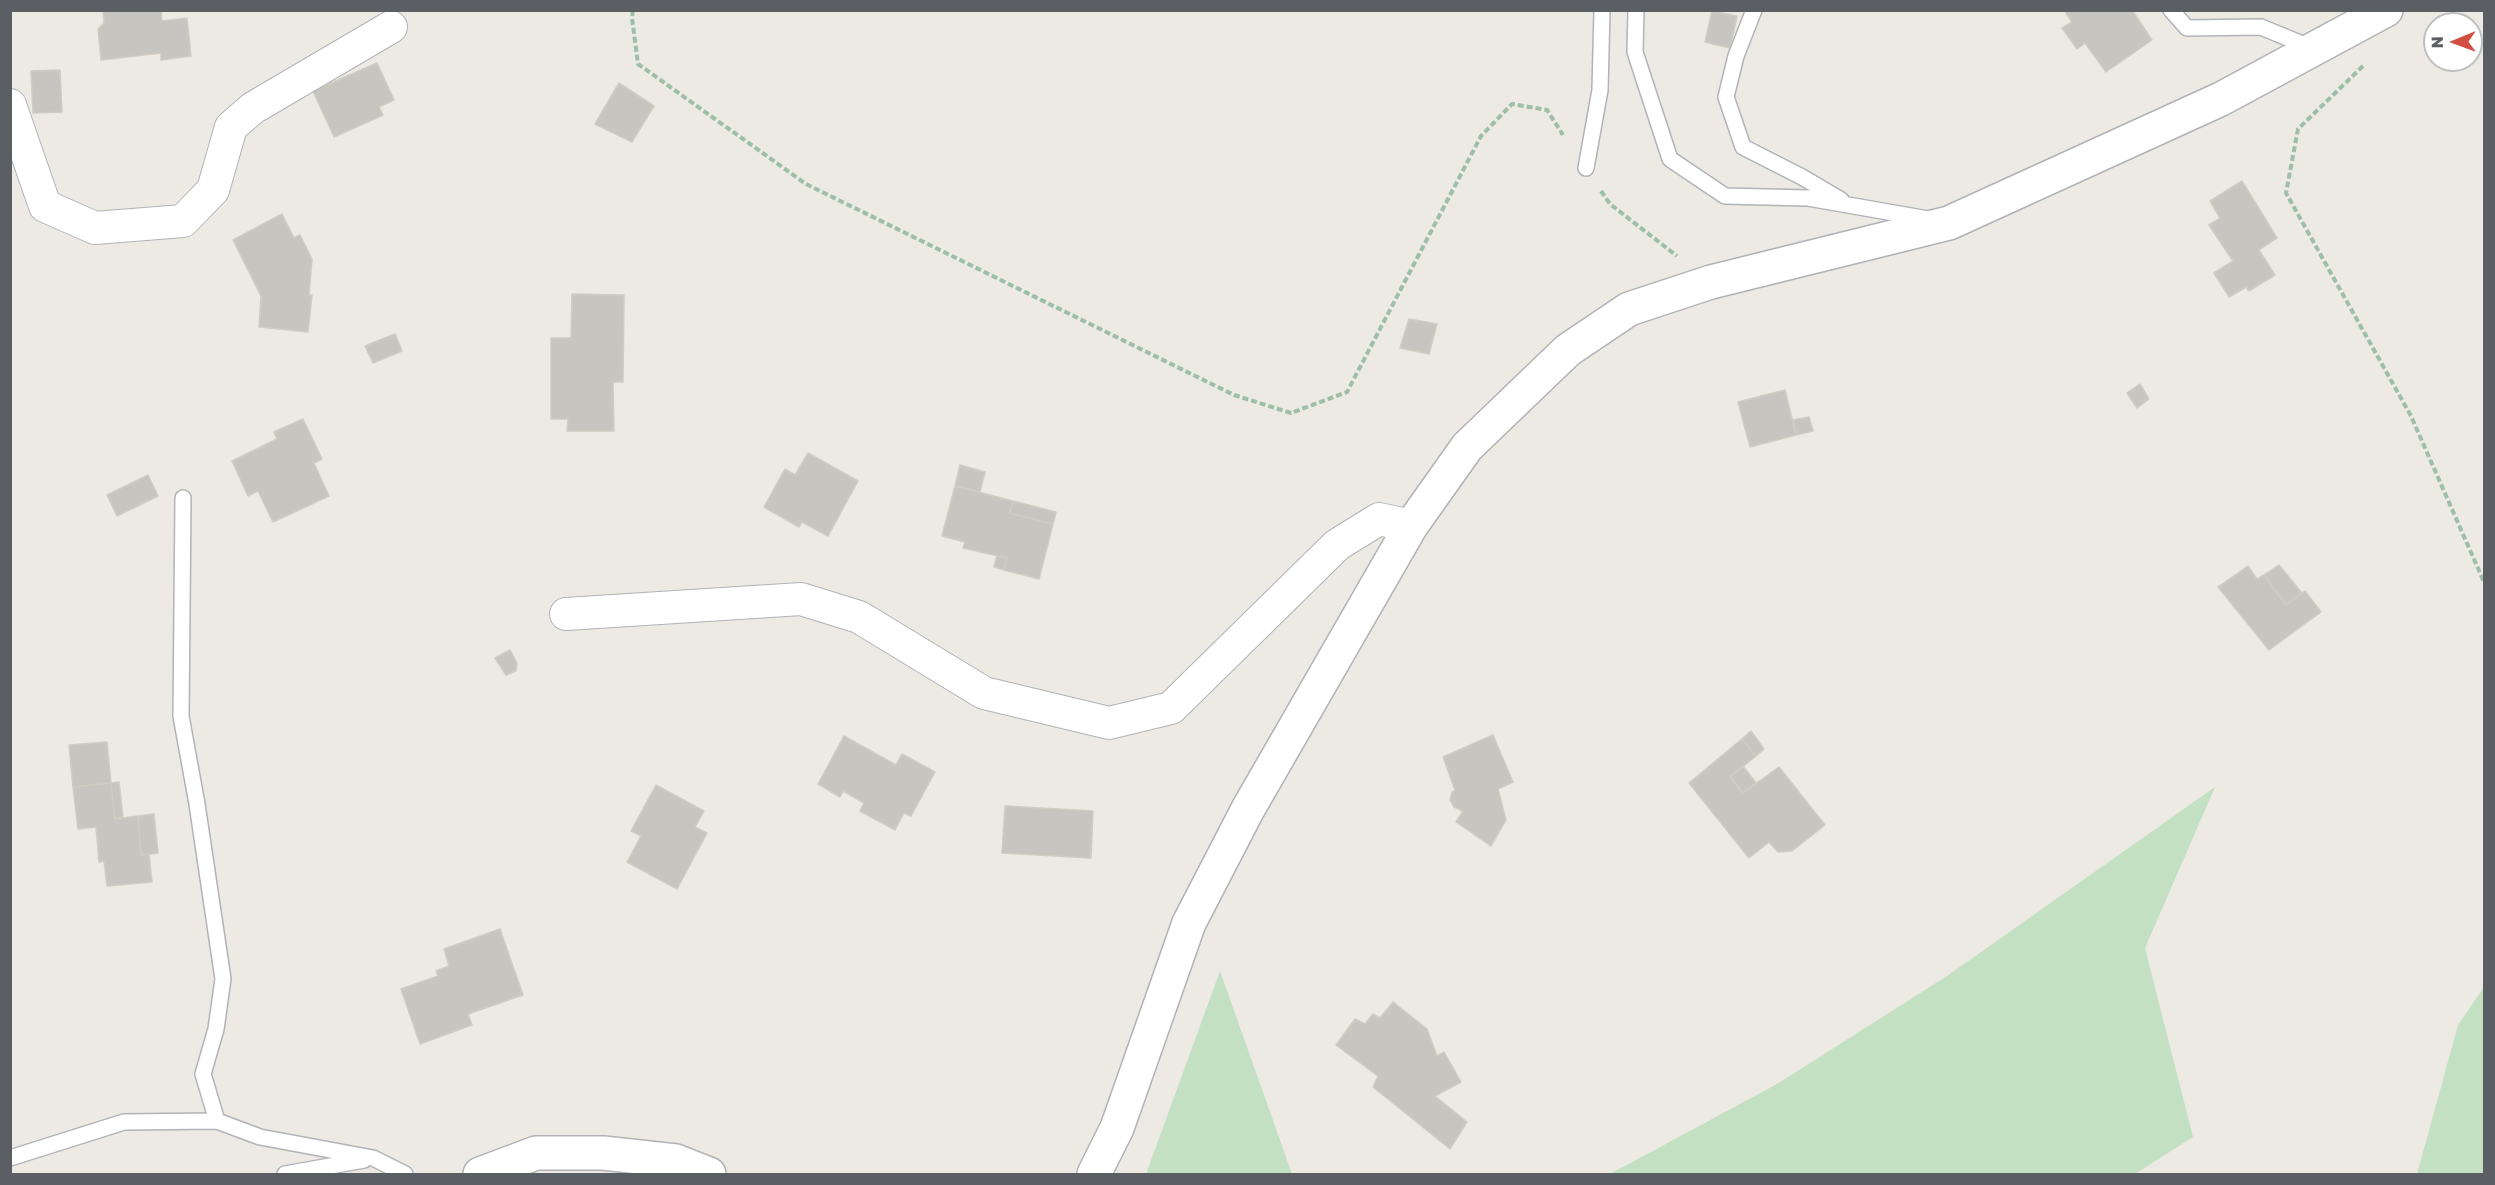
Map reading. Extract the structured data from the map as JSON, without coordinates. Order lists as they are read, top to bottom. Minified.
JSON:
{"north":"left"}
